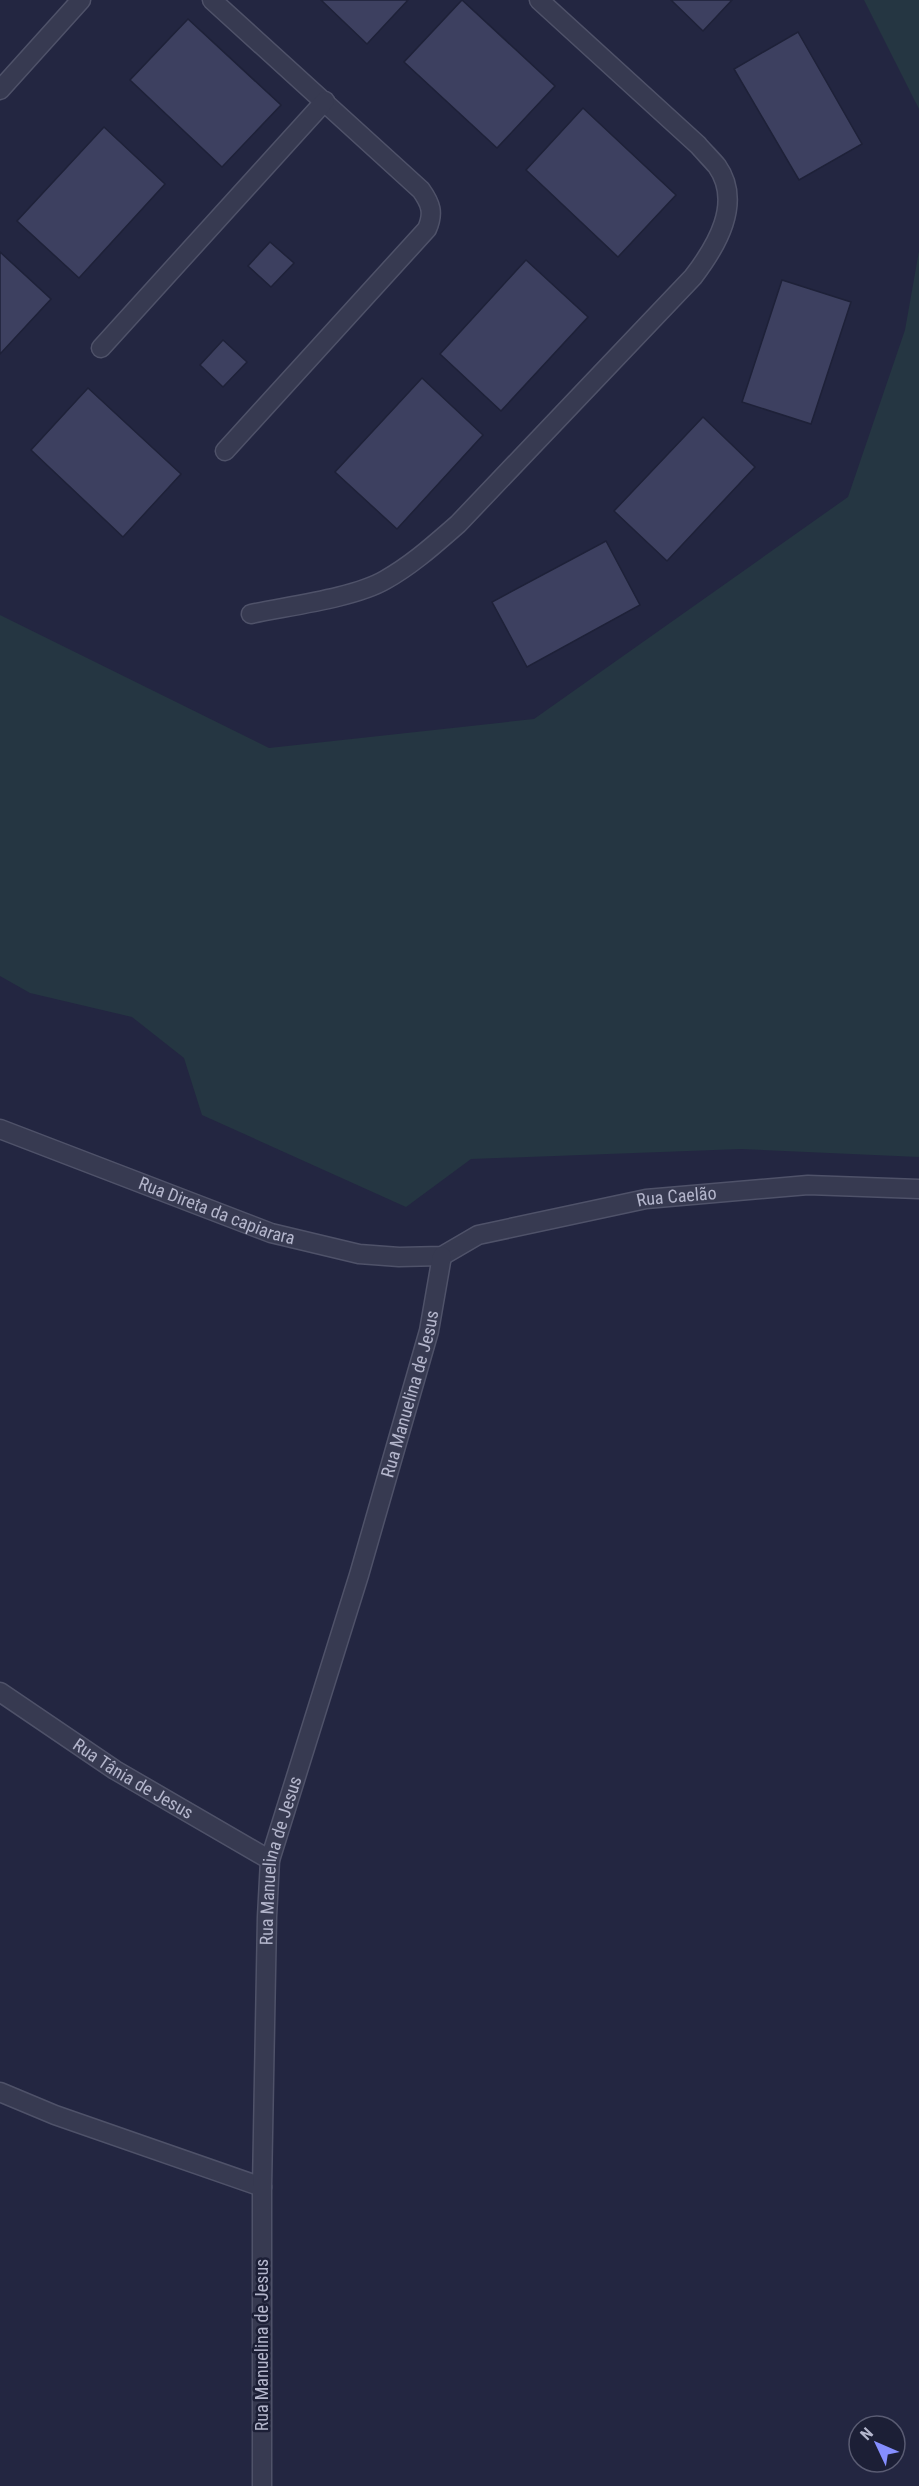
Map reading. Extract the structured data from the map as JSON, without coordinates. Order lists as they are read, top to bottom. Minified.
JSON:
{"streets":{"street":["Rua Caelão","Rua Direta da capiarara","Rua Manuelina de Jesus","Rua Tânia de Jesus"]},"crossings":[["Rua Caelão","Rua Direta da capiarara"],["Rua Caelão","Rua Manuelina de Jesus"],["Rua Direta da capiarara","Rua Manuelina de Jesus"],["Rua Manuelina de Jesus","Rua Tânia de Jesus"]],"north":"top left"}
